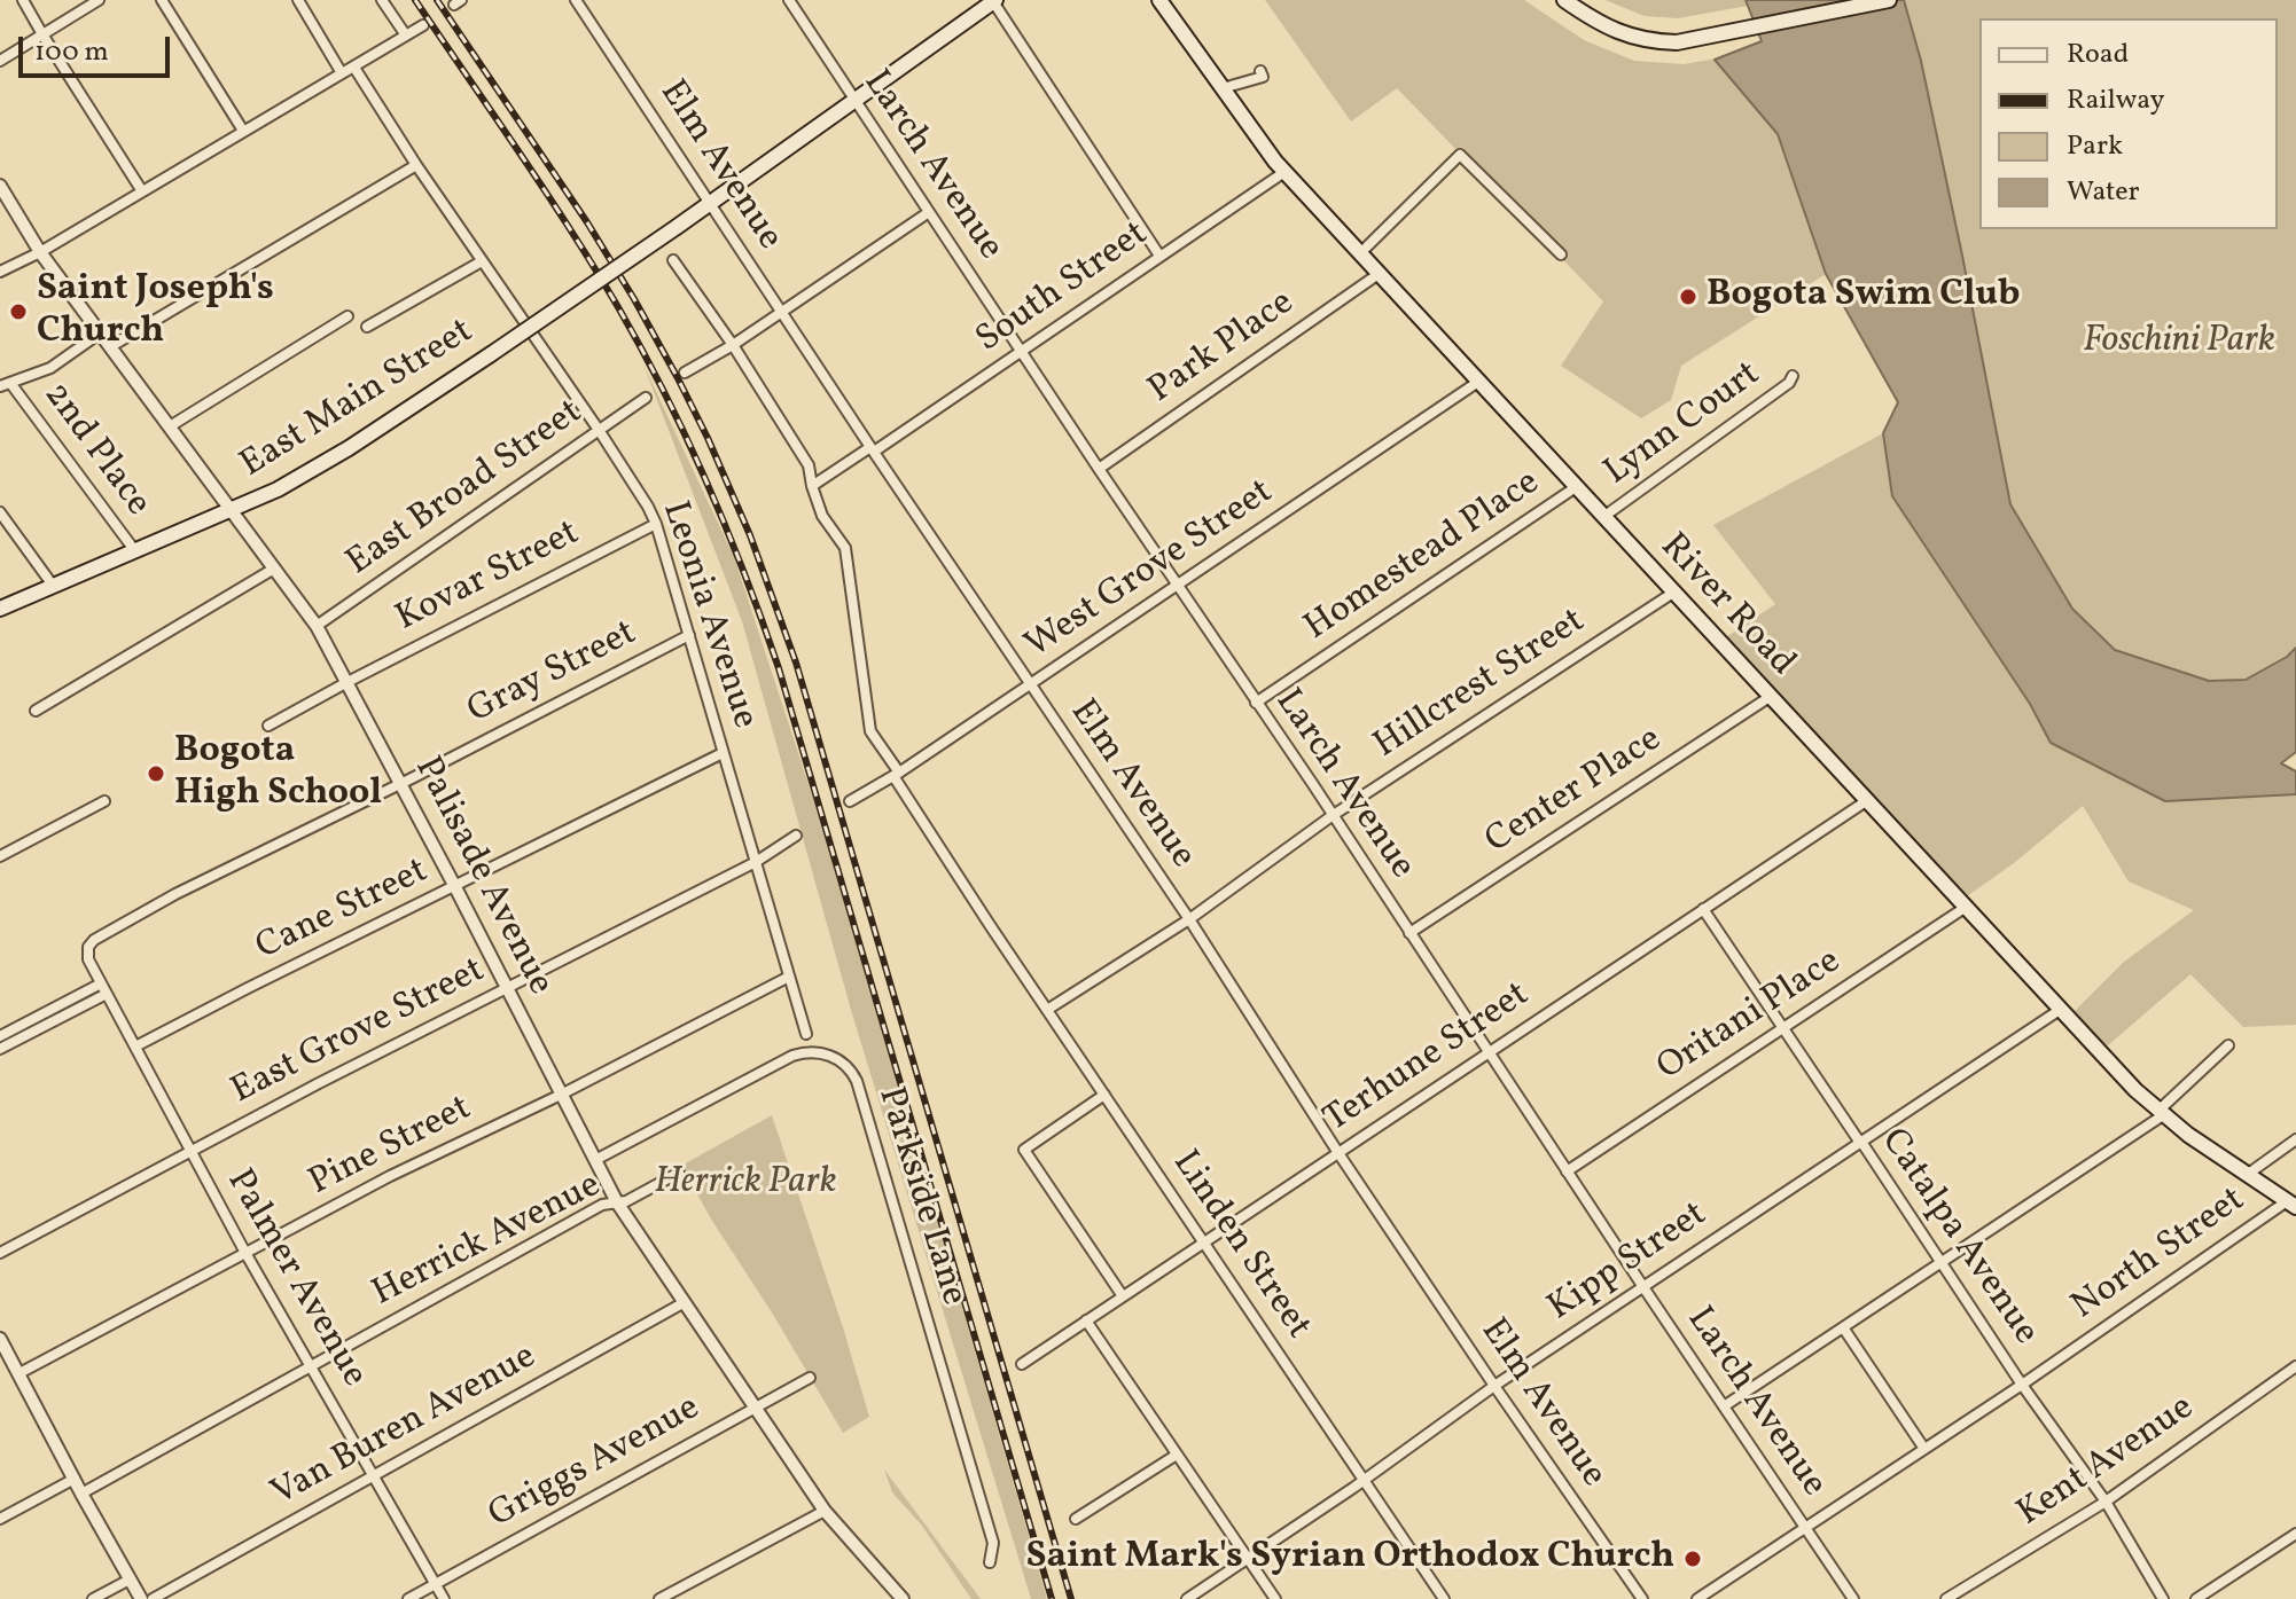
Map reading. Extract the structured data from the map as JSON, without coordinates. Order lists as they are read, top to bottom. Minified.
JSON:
{"streets":{"main road":["East Main Street","River Road"],"street":["Elm Avenue","Larch Avenue","South Street","Park Place","Lynn Court","2nd Place","East Broad Street","Homestead Place","West Grove Street","Kovar Street","Leonia Avenue","Gray Street","Hillcrest Street","Center Place","Palisade Avenue","Cane Street","Oritani Place","East Grove Street","Terhune Street","Pine Street","Parkside Lane","Catalpa Avenue","Herrick Avenue","Linden Street","North Street","Kipp Street","Palmer Avenue","Van Buren Avenue","Kent Avenue","Griggs Avenue"]},"crossings":[["Elm Avenue","South Street"],["Elm Avenue","East Main Street"],["Elm Avenue","West Grove Street"],["Elm Avenue","Hillcrest Street"],["Elm Avenue","Terhune Street"],["Elm Avenue","Kipp Street"],["Larch Avenue","South Street"],["Larch Avenue","Park Place"],["Larch Avenue","East Main Street"],["Larch Avenue","Homestead Place"],["Larch Avenue","West Grove Street"],["Larch Avenue","Hillcrest Street"],["Larch Avenue","Center Place"],["Larch Avenue","Oritani Place"],["Larch Avenue","Terhune Street"],["Larch Avenue","North Street"],["Larch Avenue","Kipp Street"],["South Street","River Road"],["South Street","Linden Street"],["Park Place","River Road"],["East Main Street","2nd Place"],["East Main Street","Palisade Avenue"],["Lynn Court","River Road"],["East Broad Street","Leonia Avenue"],["East Broad Street","Palisade Avenue"],["Homestead Place","River Road"],["West Grove Street","River Road"],["West Grove Street","Linden Street"],["Kovar Street","Leonia Avenue"],["Kovar Street","Palisade Avenue"],["River Road","Hillcrest Street"],["River Road","Center Place"],["River Road","Oritani Place"],["River Road","Terhune Street"],["River Road","North Street"],["River Road","Kipp Street"],["Leonia Avenue","Gray Street"],["Leonia Avenue","Cane Street"],["Leonia Avenue","East Grove Street"],["Leonia Avenue","Pine Street"],["Gray Street","Palisade Avenue"],["Gray Street","Palmer Avenue"],["Hillcrest Street","Linden Street"],["Palisade Avenue","Cane Street"],["Palisade Avenue","East Grove Street"],["Palisade Avenue","Pine Street"],["Palisade Avenue","Parkside Lane"],["Palisade Avenue","Herrick Avenue"],["Palisade Avenue","Van Buren Avenue"],["Palisade Avenue","Griggs Avenue"],["Cane Street","Palmer Avenue"],["Oritani Place","Catalpa Avenue"],["East Grove Street","Palmer Avenue"],["Terhune Street","Catalpa Avenue"],["Terhune Street","Linden Street"],["Pine Street","Palmer Avenue"],["Catalpa Avenue","North Street"],["Catalpa Avenue","Kipp Street"],["Catalpa Avenue","Kent Avenue"],["Herrick Avenue","Palmer Avenue"],["Linden Street","Kipp Street"],["Palmer Avenue","Van Buren Avenue"],["Palmer Avenue","Griggs Avenue"]],"parks":["Foschini Park","Herrick Park"],"places":["Bogota Swim Club","Saint Joseph's Church","Bogota High School","Saint Mark's Syrian Orthodox Church"],"legend":["Road","Railway","Park","Water"],"scale_bar":"100 m"}
